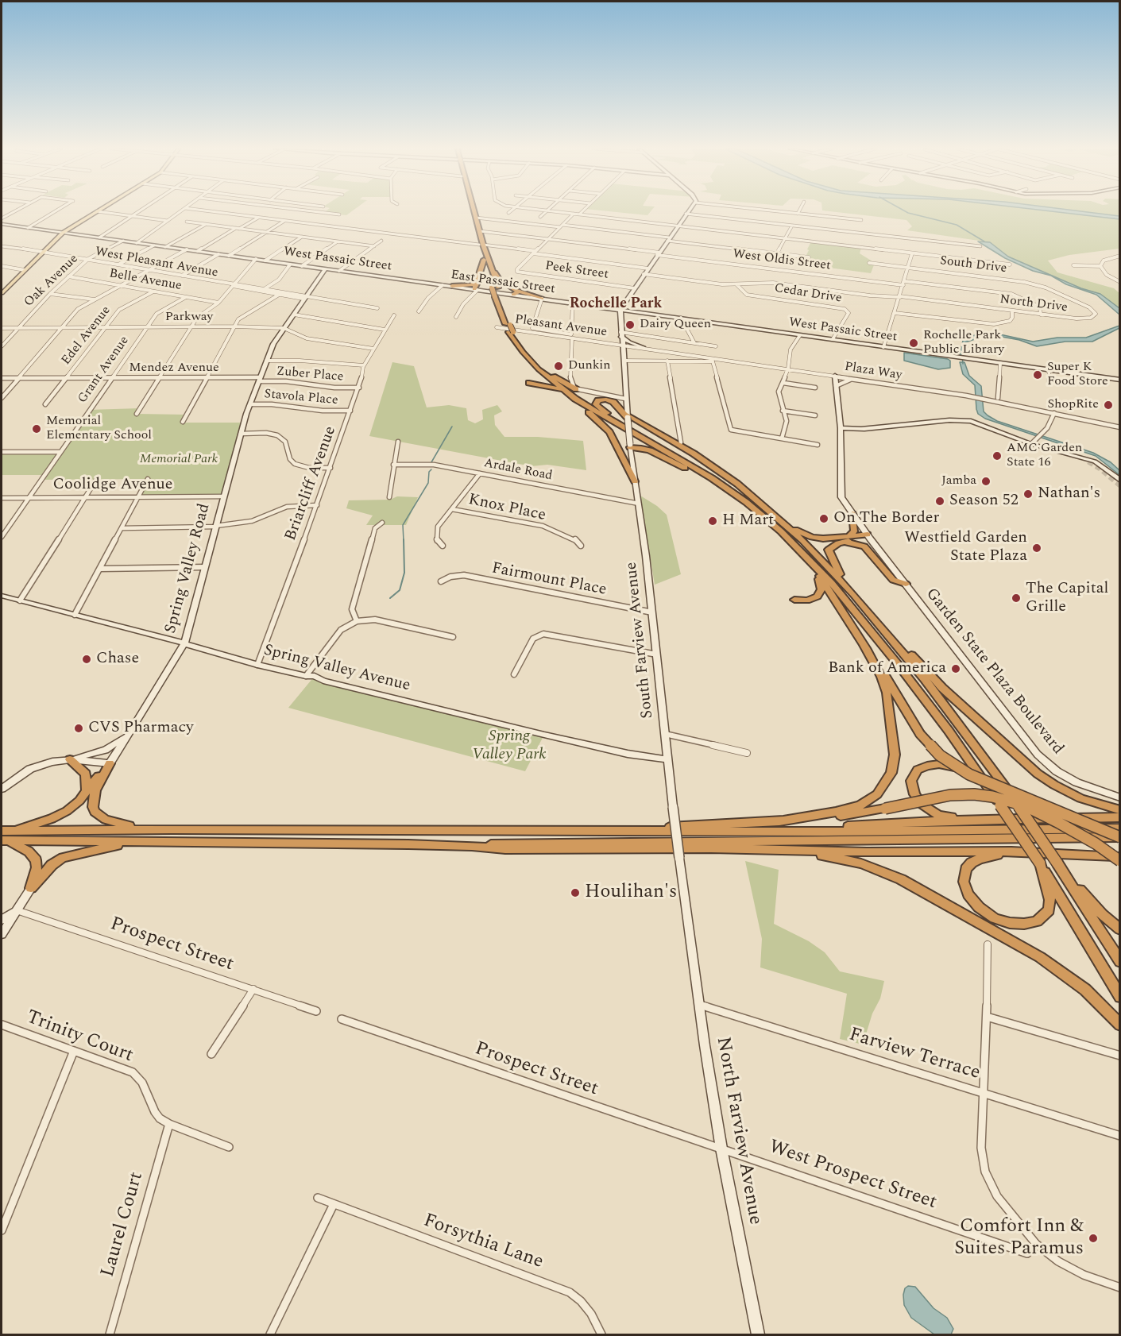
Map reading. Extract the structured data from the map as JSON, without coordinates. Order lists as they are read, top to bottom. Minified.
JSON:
{"streets":{"street":["West Passaic Street","West Oldis Street","West Pleasant Avenue","South Drive","Peek Street","Belle Avenue","Oak Avenue","East Passaic Street","Cedar Drive","North Drive","Parkway","Pleasant Avenue","Edel Avenue","Mendez Avenue","Grant Avenue","Plaza Way","Zuber Place","Stavola Place","Ardale Road","Briarcliff Avenue","Coolidge Avenue","Knox Place","Spring Valley Road","Fairmount Place","South Farview Avenue","Spring Valley Avenue","Garden State Plaza Boulevard","Prospect Street","Trinity Court","Farview Terrace","North Farview Avenue","West Prospect Street","Laurel Court","Forsythia Lane"]},"crossings":[["West Passaic Street","Oak Avenue"],["West Passaic Street","East Passaic Street"],["West Passaic Street","Cedar Drive"],["West Passaic Street","Spring Valley Road"],["West Passaic Street","South Farview Avenue"],["West Oldis Street","North Drive"],["West Pleasant Avenue","Oak Avenue"],["West Pleasant Avenue","Spring Valley Road"],["South Drive","North Drive"],["Belle Avenue","Oak Avenue"],["Belle Avenue","Edel Avenue"],["Belle Avenue","Grant Avenue"],["Oak Avenue","Parkway"],["East Passaic Street","Pleasant Avenue"],["East Passaic Street","South Farview Avenue"],["Cedar Drive","North Drive"],["Parkway","Edel Avenue"],["Parkway","Grant Avenue"],["Parkway","Briarcliff Avenue"],["Parkway","Spring Valley Road"],["Pleasant Avenue","Plaza Way"],["Pleasant Avenue","South Farview Avenue"],["Edel Avenue","Mendez Avenue"],["Mendez Avenue","Grant Avenue"],["Mendez Avenue","Zuber Place"],["Mendez Avenue","Spring Valley Road"],["Grant Avenue","Coolidge Avenue"],["Plaza Way","South Farview Avenue"],["Plaza Way","Garden State Plaza Boulevard"],["Zuber Place","Briarcliff Avenue"],["Zuber Place","Spring Valley Road"],["Stavola Place","Briarcliff Avenue"],["Stavola Place","Spring Valley Road"],["Ardale Road","South Farview Avenue"],["Briarcliff Avenue","Spring Valley Avenue"],["Coolidge Avenue","Spring Valley Road"],["Spring Valley Road","Spring Valley Avenue"],["Fairmount Place","South Farview Avenue"],["South Farview Avenue","Spring Valley Avenue"],["South Farview Avenue","North Farview Avenue"],["Prospect Street","North Farview Avenue"],["Prospect Street","West Prospect Street"],["Trinity Court","Laurel Court"],["Farview Terrace","North Farview Avenue"],["North Farview Avenue","West Prospect Street"]],"districts":["Rochelle Park"],"parks":["Memorial Park","Spring Valley Park"],"places":["Dairy Queen","Rochelle Park Public Library","Dunkin","Super K Food Store","ShopRite","Memorial Elementary School","AMC Garden State 16","Jamba","Nathan's","Season 52","On The Border","H Mart","Westfield Garden State Plaza","The Capital Grille","Chase","Bank of America","CVS Pharmacy","Houlihan's","Comfort Inn & Suites Paramus"]}
